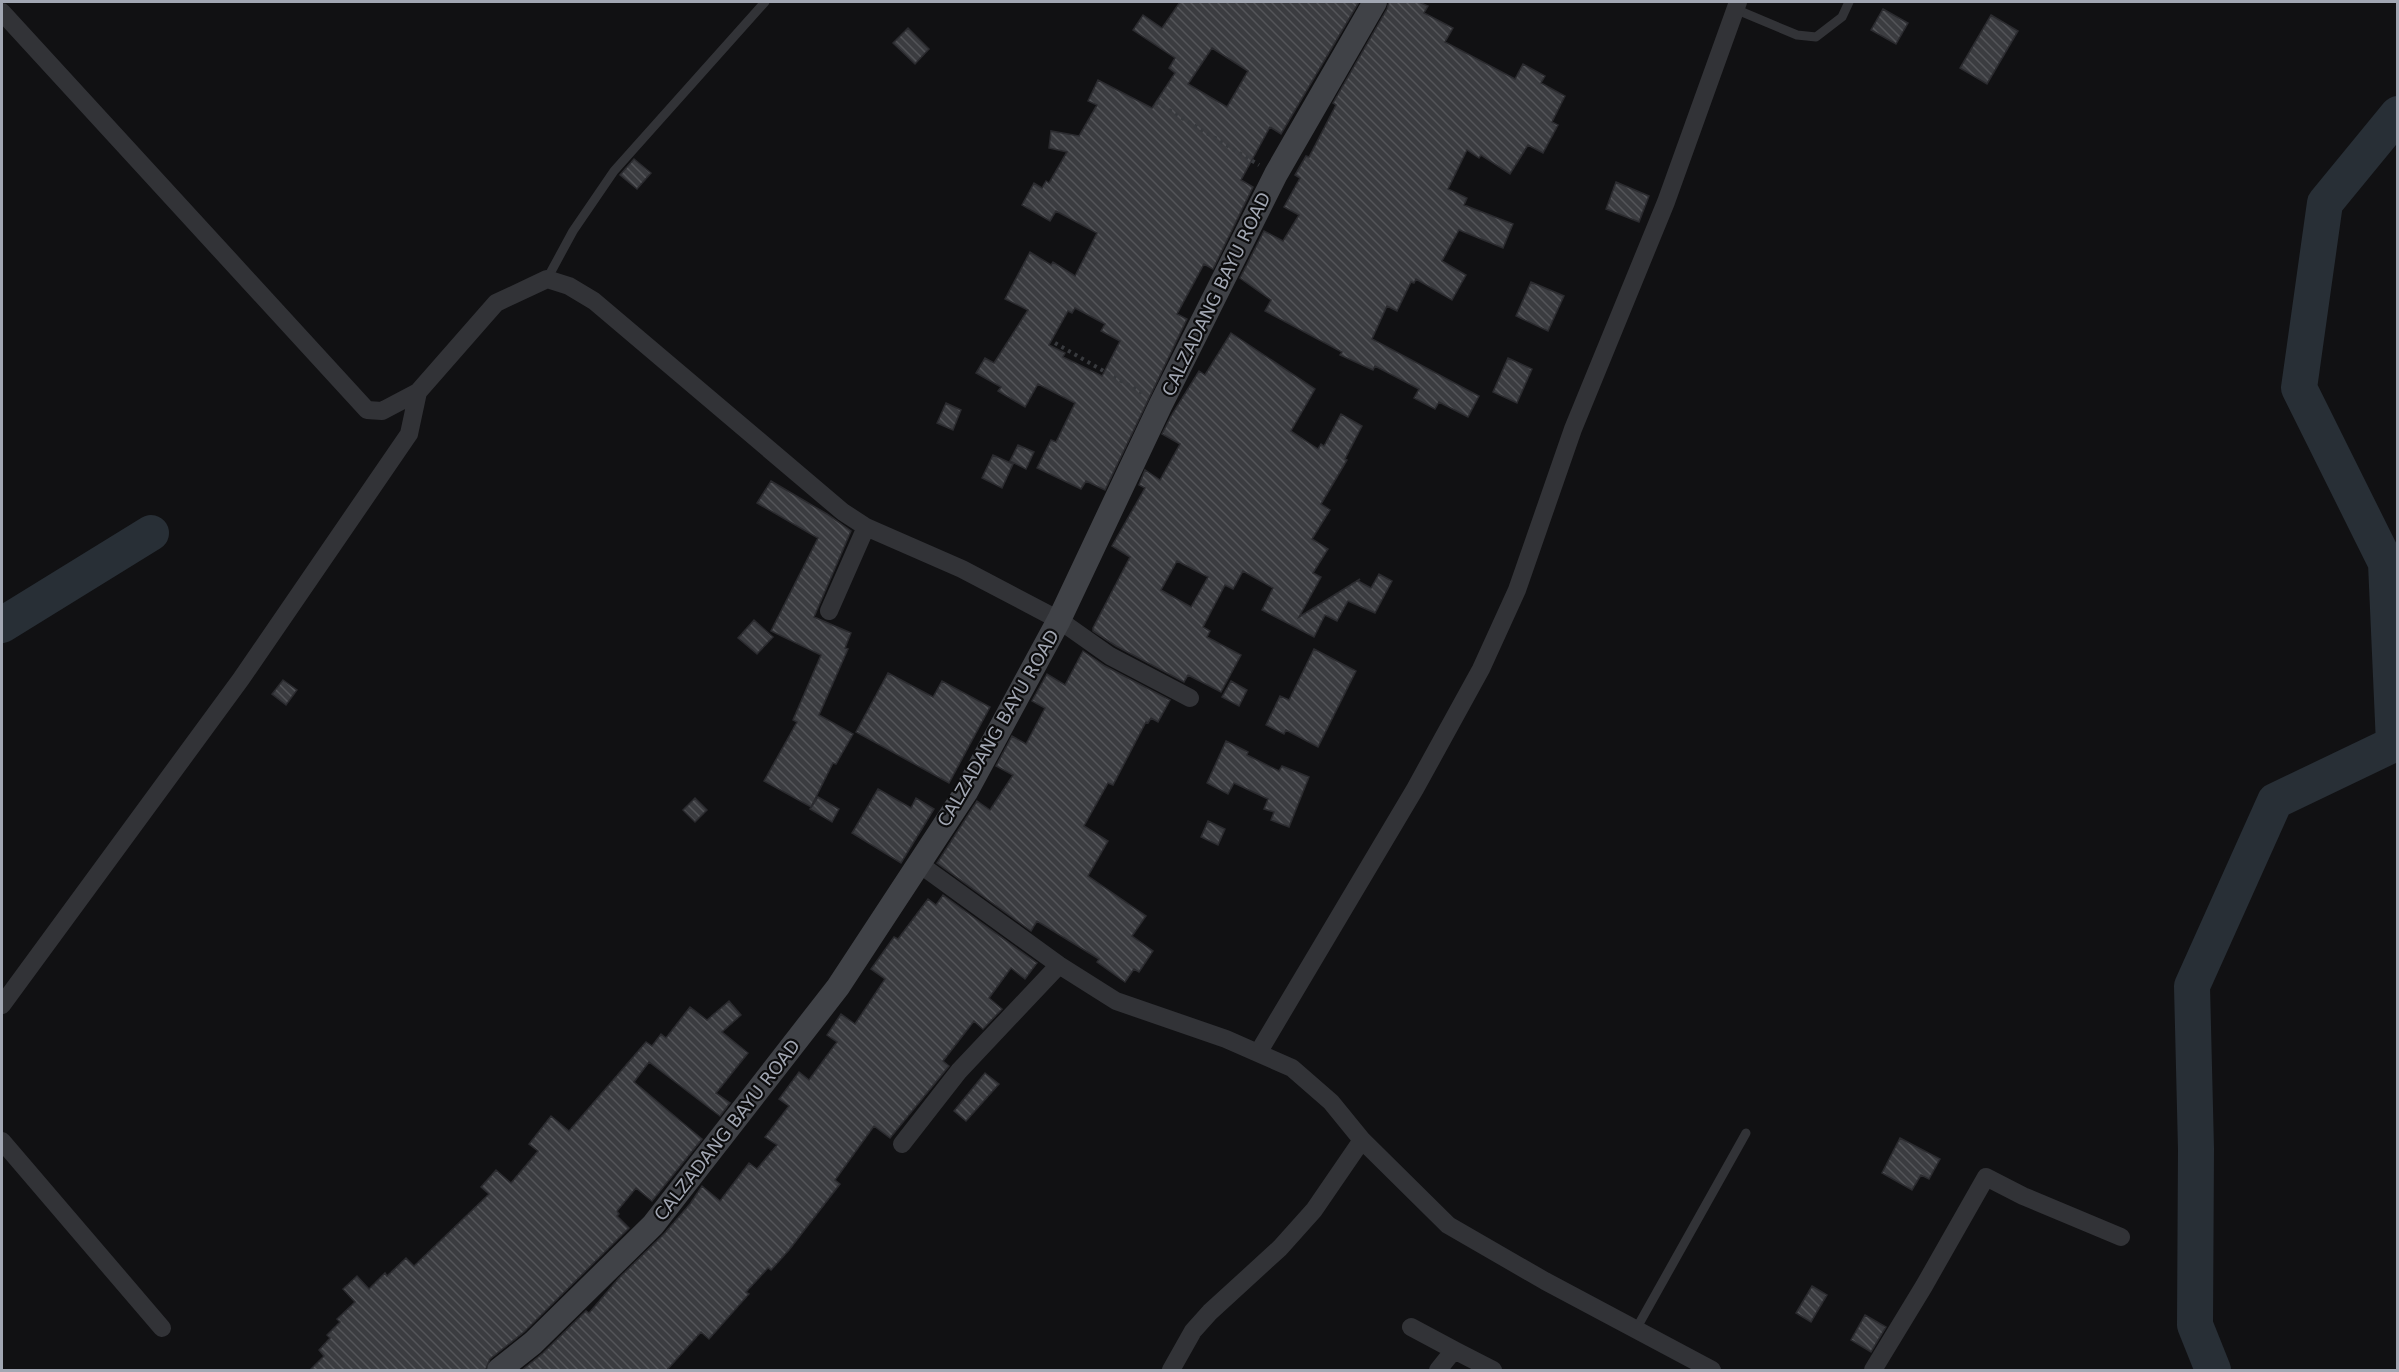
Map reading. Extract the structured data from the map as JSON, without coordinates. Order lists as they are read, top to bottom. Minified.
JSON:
{"streets":{"street":["CALZADANG BAYU ROAD"]}}
